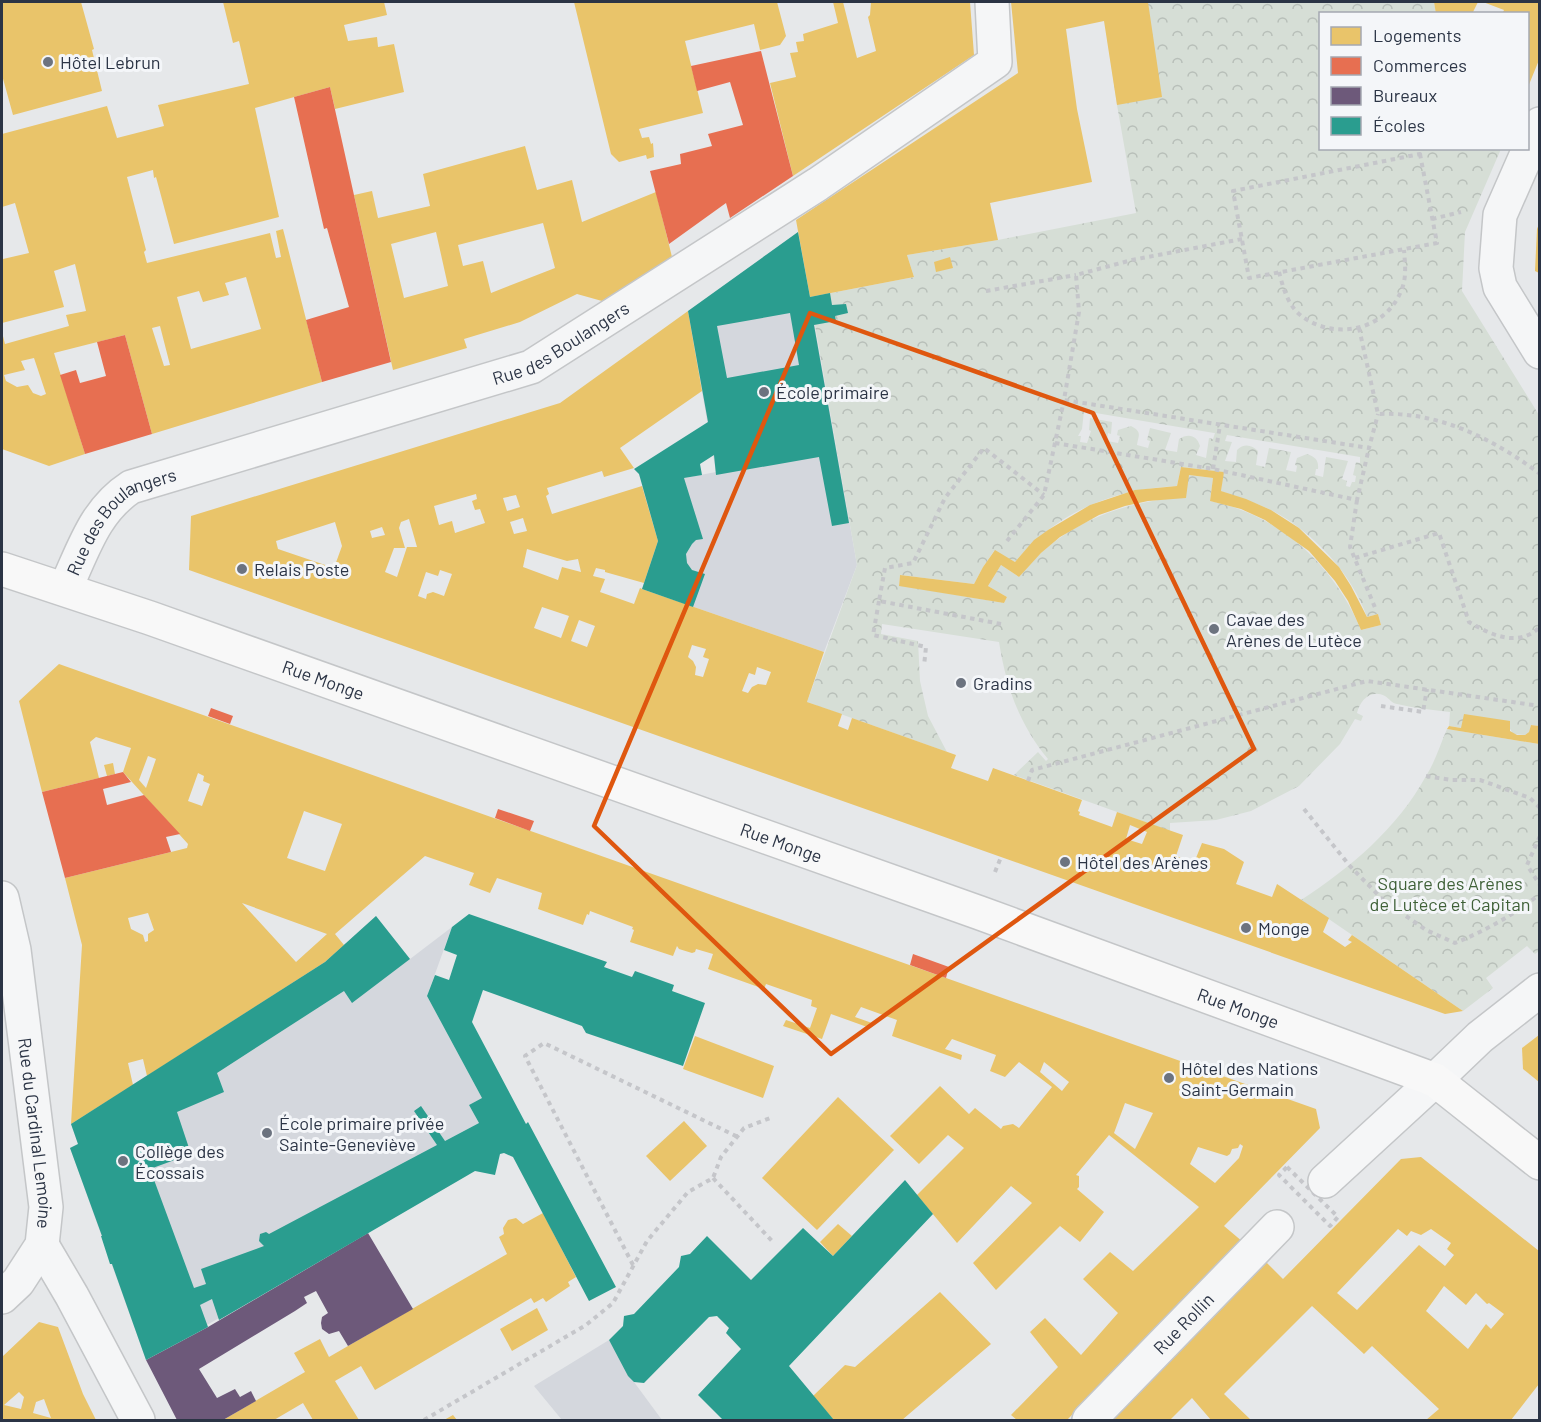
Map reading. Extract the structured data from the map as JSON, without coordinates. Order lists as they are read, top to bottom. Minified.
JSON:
{"streets":{"main road":["Rue Monge"],"street":["Rue des Boulangers","Rue du Cardinal Lemoine","Rue Rollin"]},"crossings":[["Rue des Boulangers","Rue Monge"]],"parks":["Square des Arènes de Lutèce et Capitan"],"places":["Hôtel Lebrun","École primaire","Relais Poste","Cavae des Arènes de Lutèce","Gradins","Hôtel des Arènes","Monge","Hôtel des Nations Saint-Germain","École primaire privée Sainte-Geneviève","Collège des Écossais"],"legend":["Logements","Commerces","Bureaux","Écoles"]}
